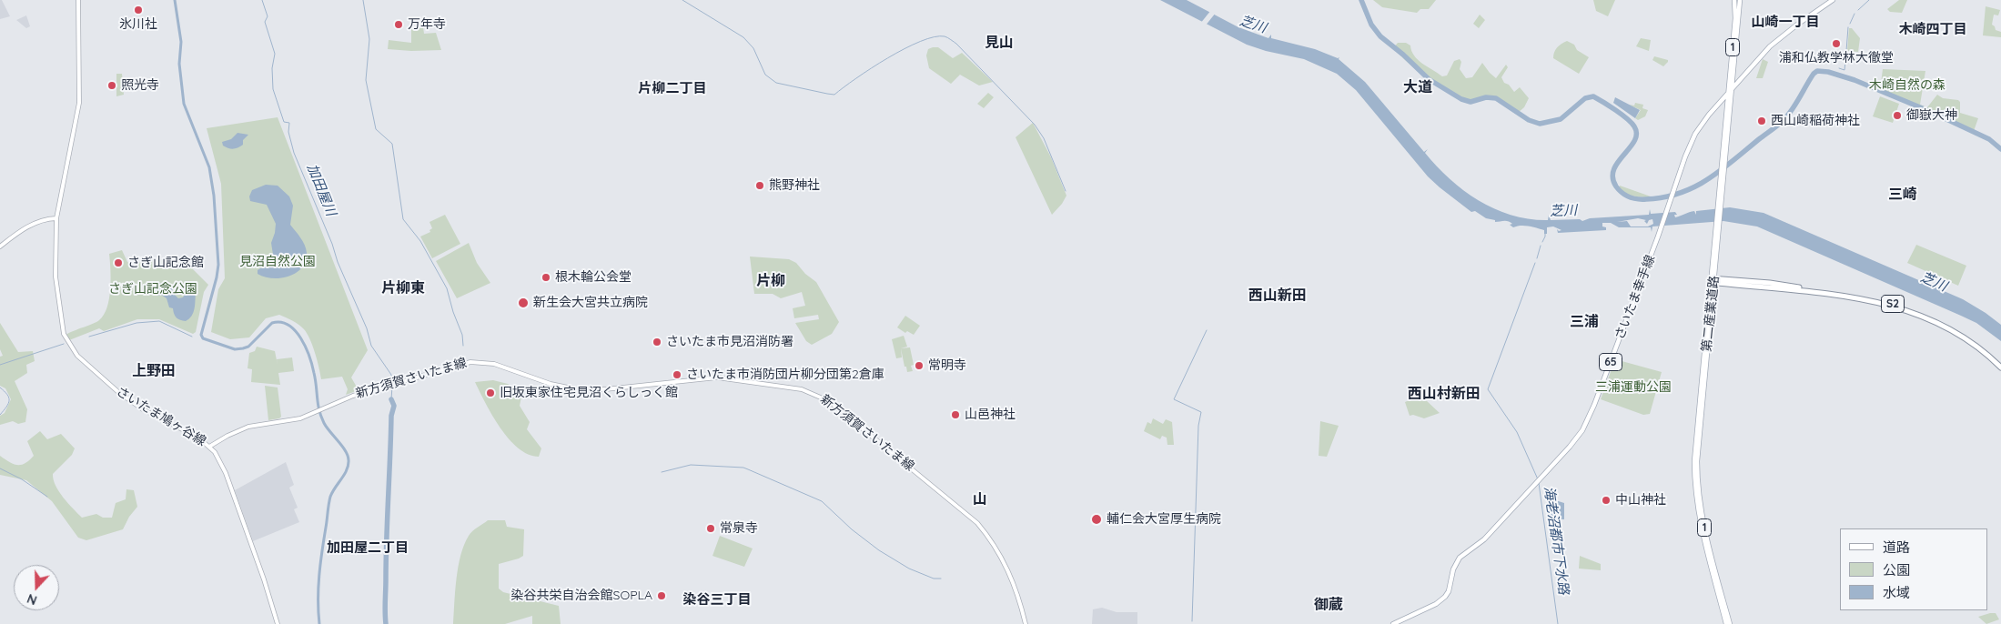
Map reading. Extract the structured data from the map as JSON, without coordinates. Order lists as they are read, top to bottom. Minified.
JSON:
{"streets":{"highway":["S2"],"main road":["1","さいたま幸手線","第二産業道路","65","新方須賀さいたま線","さいたま鳩ヶ谷線"]},"crossings":[["さいたま幸手線","第二産業道路"],["S2","第二産業道路"],["新方須賀さいたま線","さいたま鳩ヶ谷線"]],"districts":["山崎一丁目","木崎四丁目","見山","大道","片柳二丁目","三崎","片柳","片柳東","西山新田","三浦","上野田","西山村新田","山","加田屋二丁目","染谷三丁目","御蔵"],"water":["芝川","加田屋川","海老沼都市下水路"],"parks":["木崎自然の森","見沼自然公園","さぎ山記念公園","三浦運動公園"],"places":["氷川社","万年寺","浦和仏教学林大徹堂","照光寺","御嶽大神","西山崎稲荷神社","熊野神社","さぎ山記念館","根木輪公会堂","新生会大宮共立病院","さいたま市見沼消防署","常明寺","さいたま市消防団片柳分団第2倉庫","旧坂東家住宅見沼くらしっく館","山邑神社","中山神社","輔仁会大宮厚生病院","常泉寺","染谷共栄自治会館SOPLA"],"legend":["道路","公園","水域"],"north":"bottom"}
